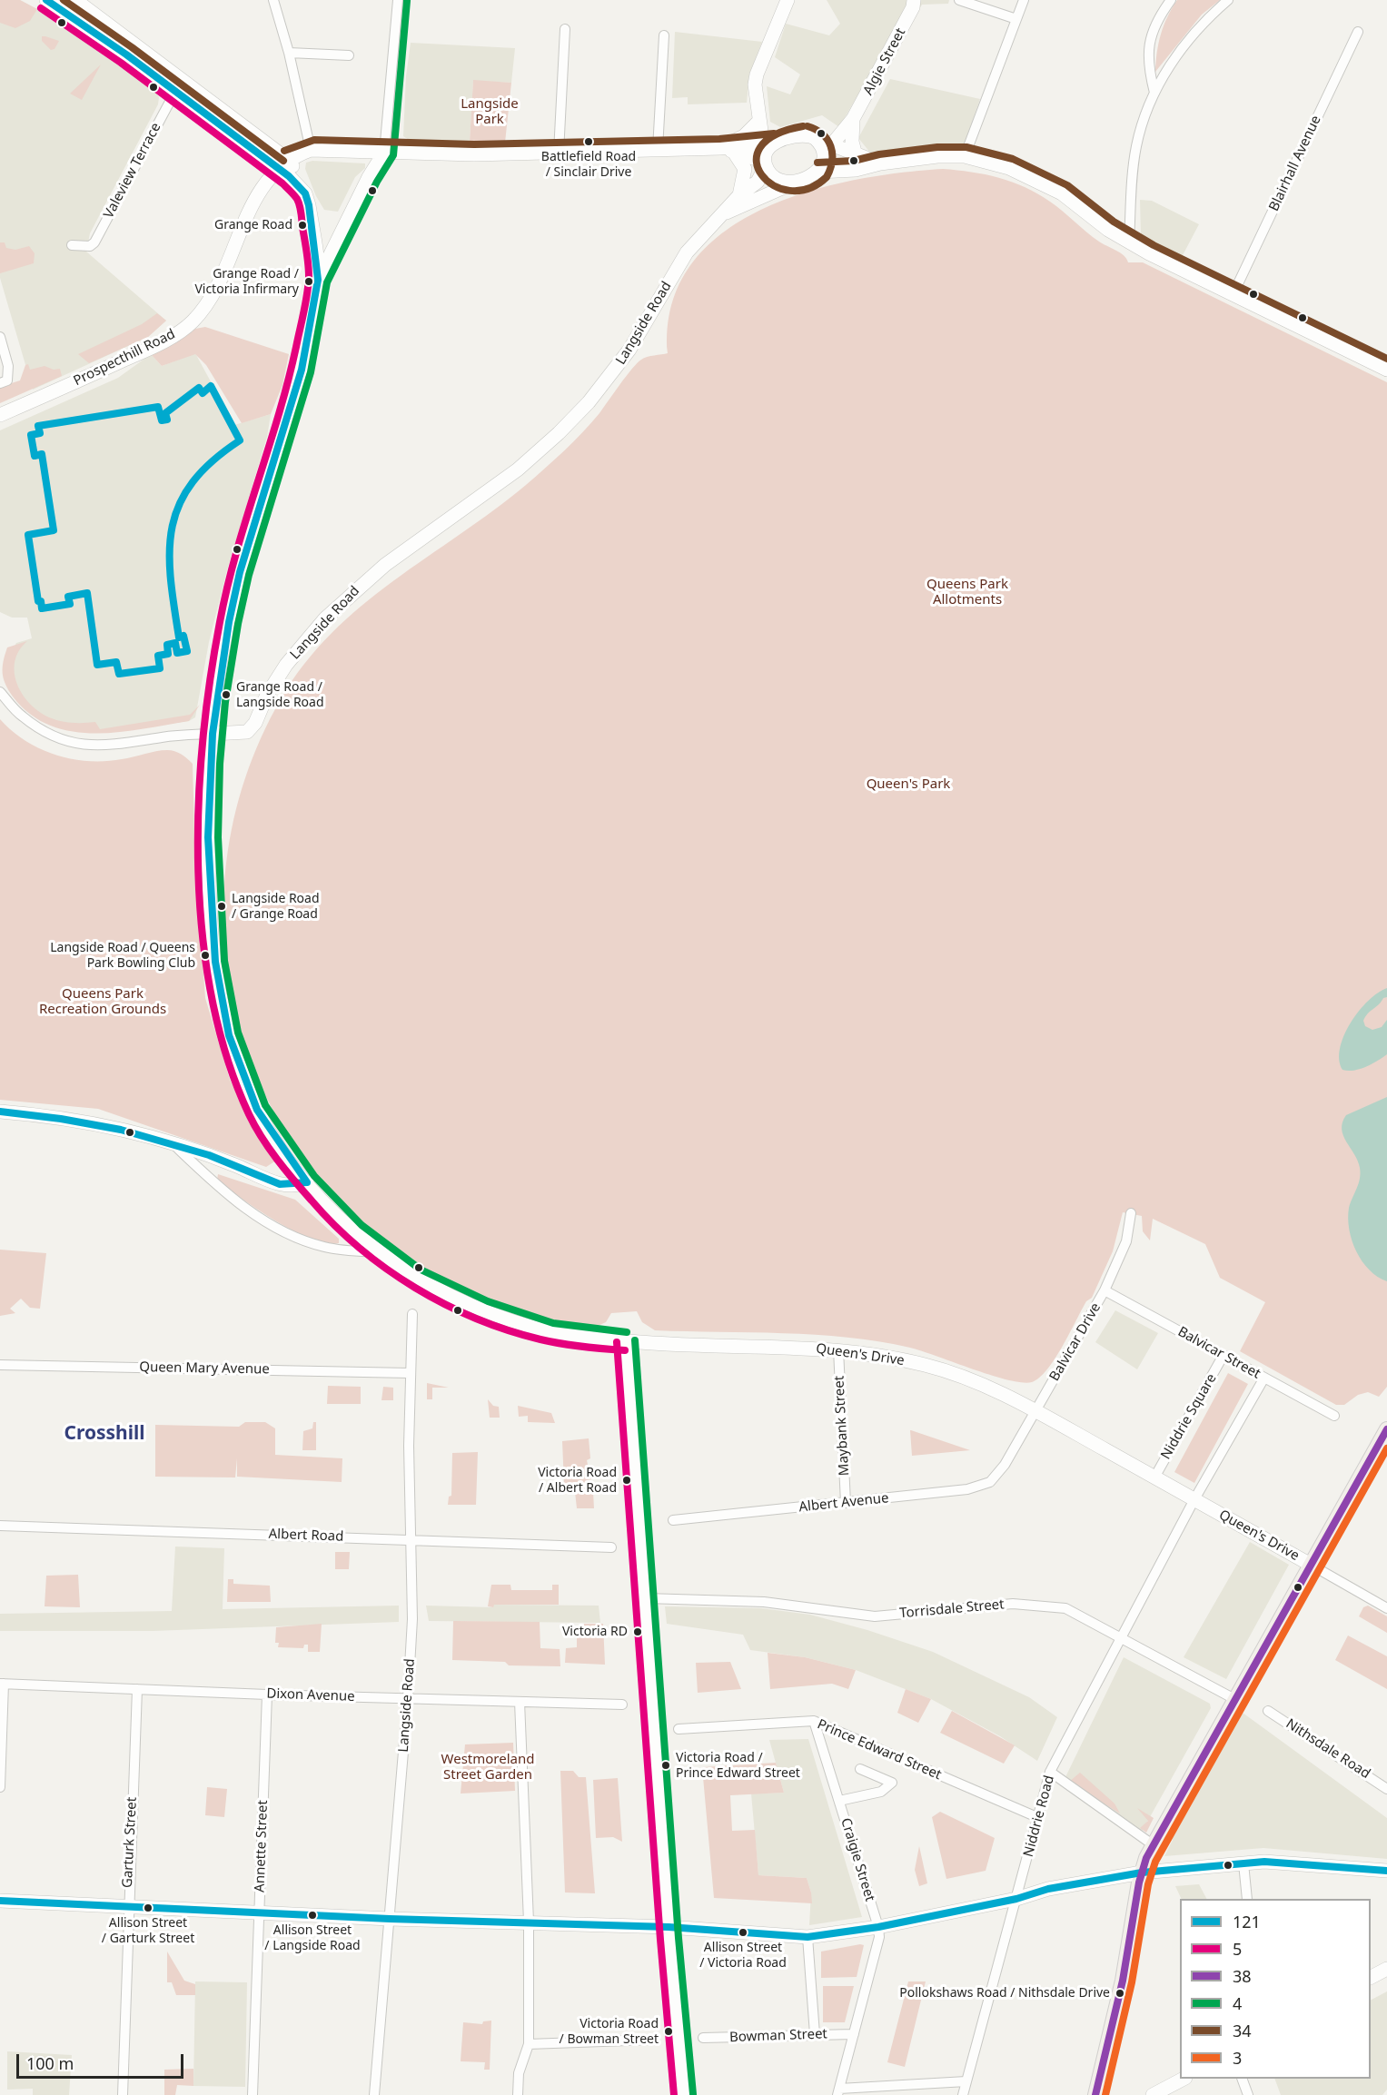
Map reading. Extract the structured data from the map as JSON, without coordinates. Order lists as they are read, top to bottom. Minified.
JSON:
{"streets":{"street":["Algie Street","Blairhall Avenue","Valeview Terrace","Langside Road","Prospecthill Road","Balvicar Drive","Balvicar Street","Queen's Drive","Queen Mary Avenue","Niddrie Square","Maybank Street","Albert Avenue","Albert Road","Torrisdale Street","Dixon Avenue","Nithsdale Road","Prince Edward Street","Niddrie Road","Garturk Street","Annette Street","Craigie Street","Bowman Street"]},"crossings":[["Algie Street","Langside Road"],["Langside Road","Queen Mary Avenue"],["Langside Road","Albert Road"],["Langside Road","Dixon Avenue"],["Balvicar Drive","Balvicar Street"],["Balvicar Drive","Queen's Drive"],["Balvicar Drive","Albert Avenue"],["Balvicar Street","Niddrie Square"],["Queen's Drive","Niddrie Square"],["Queen's Drive","Maybank Street"],["Queen's Drive","Niddrie Road"],["Maybank Street","Albert Avenue"],["Torrisdale Street","Niddrie Road"],["Dixon Avenue","Garturk Street"],["Dixon Avenue","Annette Street"],["Prince Edward Street","Niddrie Road"],["Prince Edward Street","Craigie Street"],["Craigie Street","Bowman Street"]],"districts":["Crosshill"],"parks":["Langside Park","Queens Park Allotments","Queen's Park","Queens Park Recreation Grounds","Westmoreland Street Garden"],"places":["Battlefield Road / Sinclair Drive","Grange Road","Grange Road / Victoria Infirmary","Grange Road / Langside Road","Langside Road / Grange Road","Langside Road / Queens Park Bowling Club","Victoria Road / Albert Road","Victoria RD","Victoria Road / Prince Edward Street","Allison Street / Garturk Street","Allison Street / Langside Road","Allison Street / Victoria Road","Pollokshaws Road / Nithsdale Drive","Victoria Road / Bowman Street"],"lines":["transit line 121","transit line 34","transit line 4","transit line 5","transit line 38","transit line 3"],"legend":["121","5","38","4","34","3"],"scale_bar":"100 m"}
